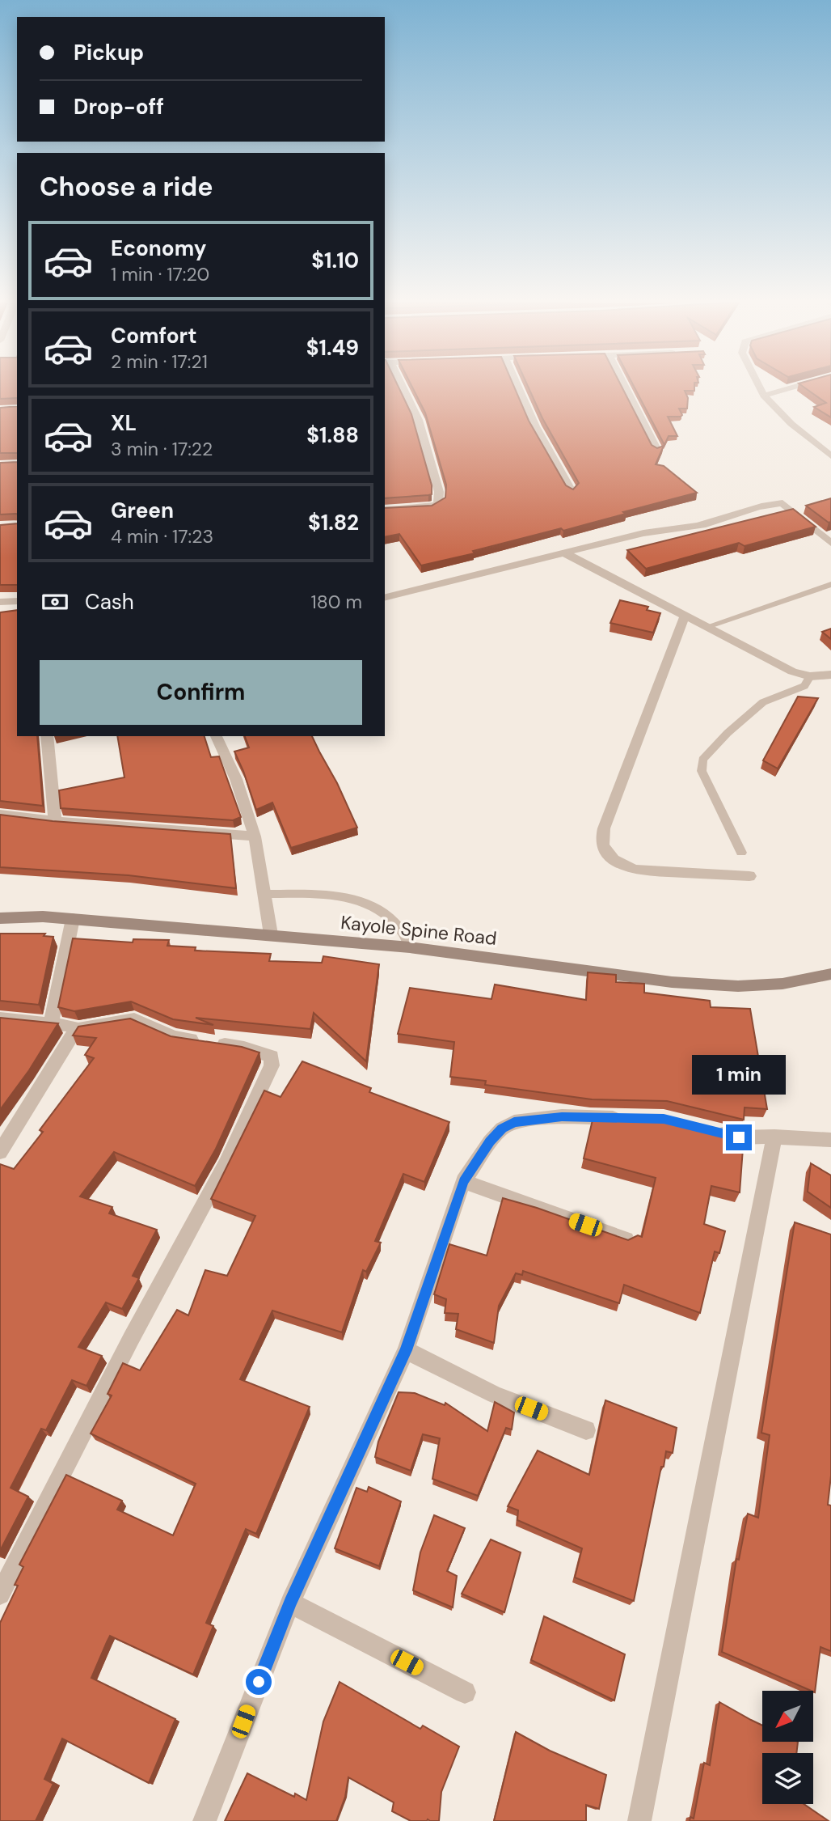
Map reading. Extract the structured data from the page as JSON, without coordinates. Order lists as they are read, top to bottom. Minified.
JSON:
{"streets":{"main road":["Kayole Spine Road"]},"north":"bottom left","page":{"banner":["Pickup","Drop-off"],"heading":"Choose a ride","list":[{"name":"Economy","note":"1 min · 17:20","value":"$1.10"},{"name":"Comfort","note":"2 min · 17:21","value":"$1.49"},{"name":"XL","note":"3 min · 17:22","value":"$1.88"},{"name":"Green","note":"4 min · 17:23","value":"$1.82"}],"pay":["Cash","180 m"],"buttons":"Confirm","bubble":"1 min"}}
